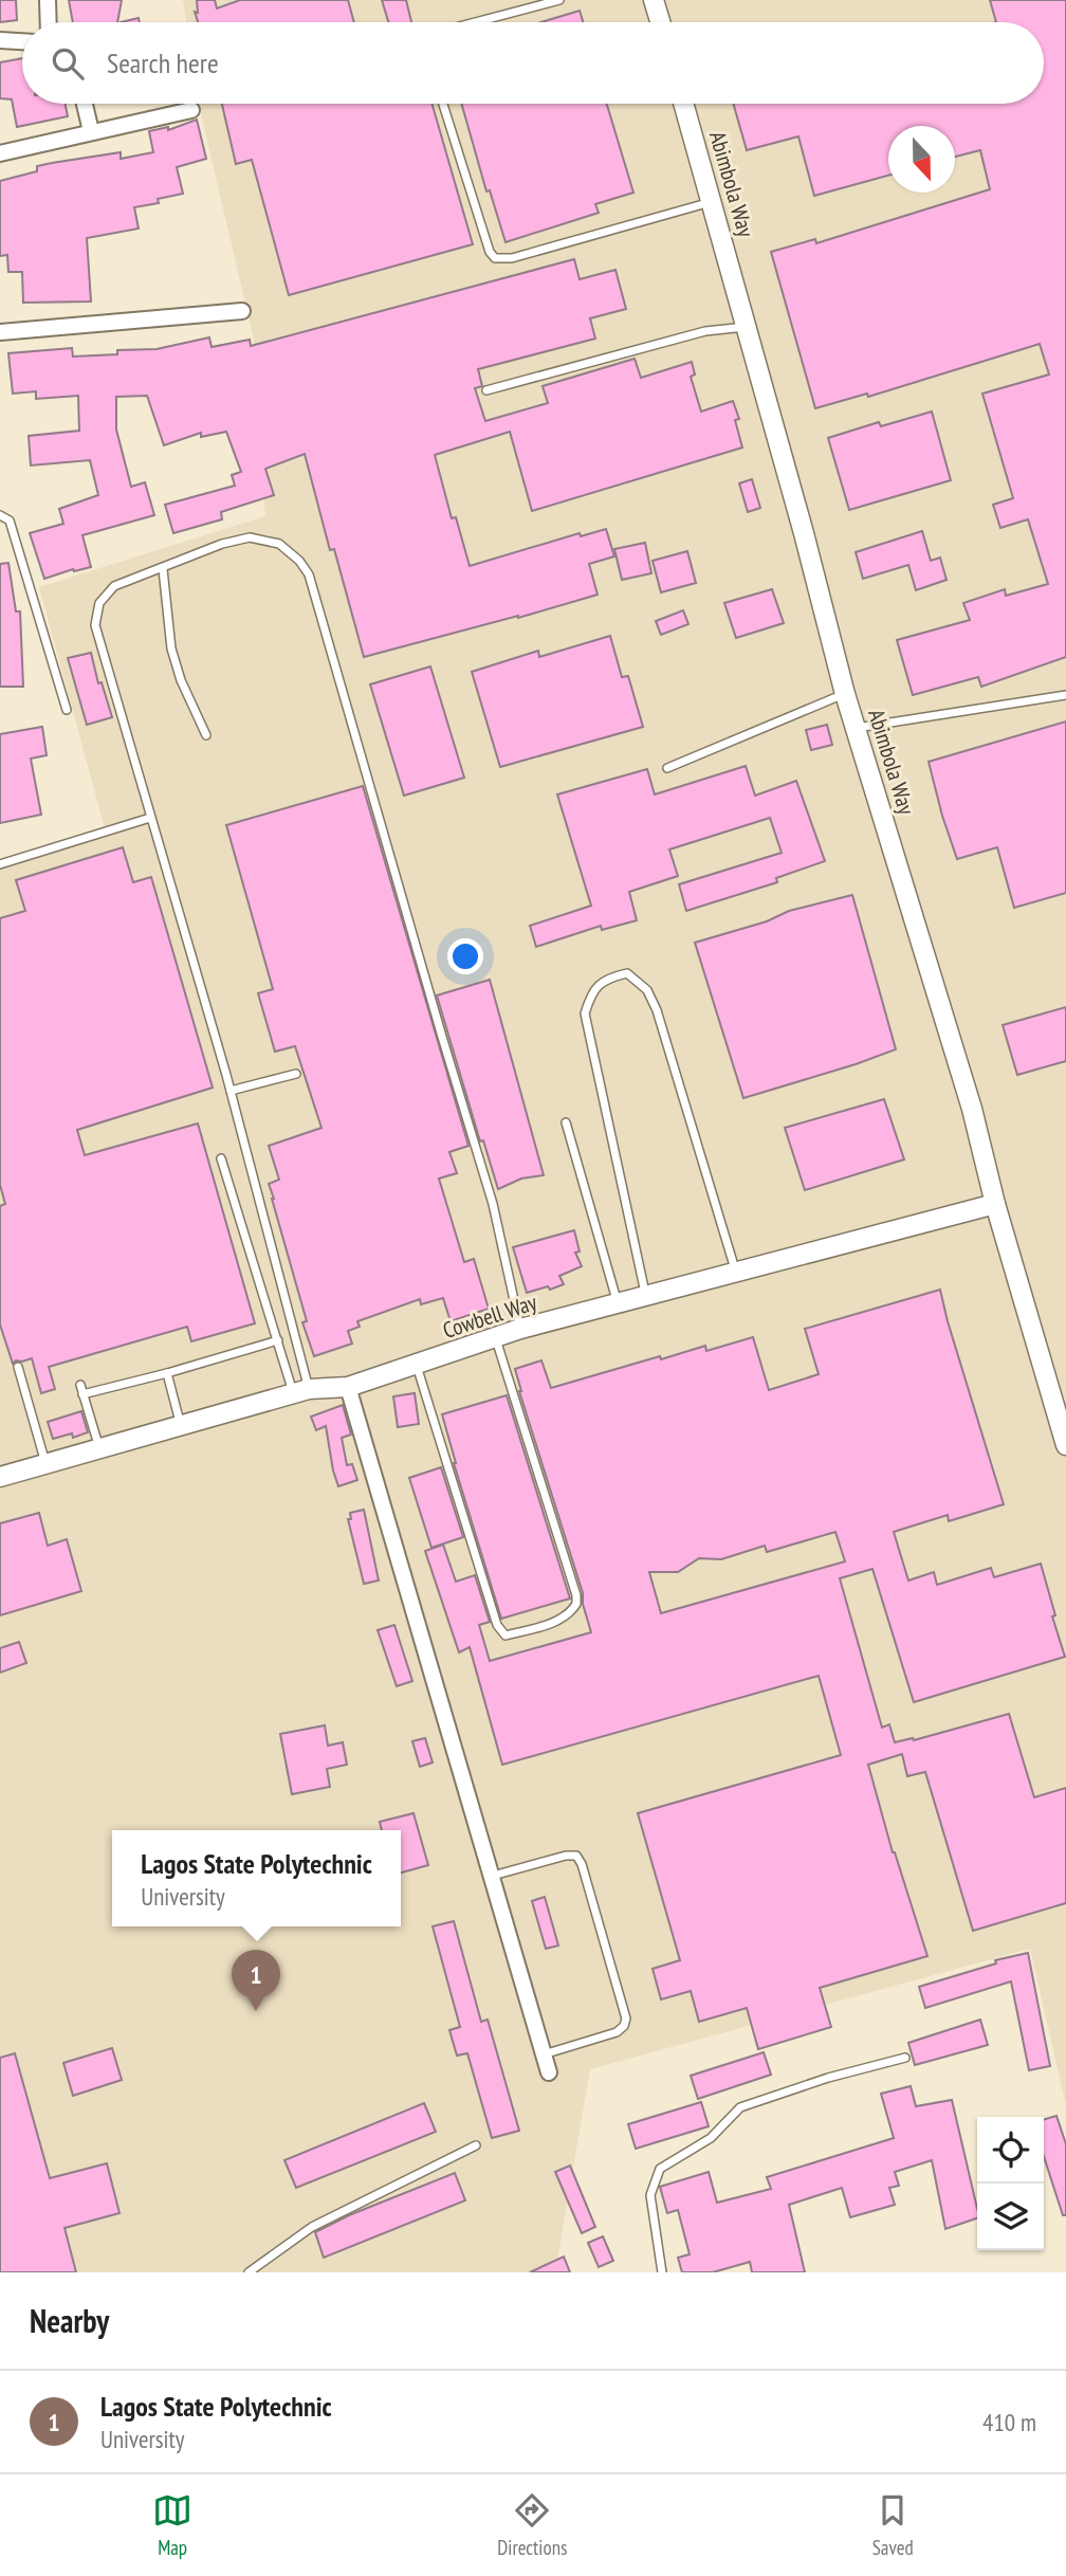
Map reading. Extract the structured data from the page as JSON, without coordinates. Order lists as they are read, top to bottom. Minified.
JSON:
{"streets":{"street":["Abimbola Way","Cowbell Way"]},"crossings":[["Abimbola Way","Cowbell Way"]],"north":"bottom","page":{"search":"Search here","popup":["Lagos State Polytechnic","University"],"pins":"1","heading":"Nearby","list":[{"mark":"1","name":"Lagos State Polytechnic","note":"University","value":"410 m"}],"nav":["Map","Directions","Saved"]}}
